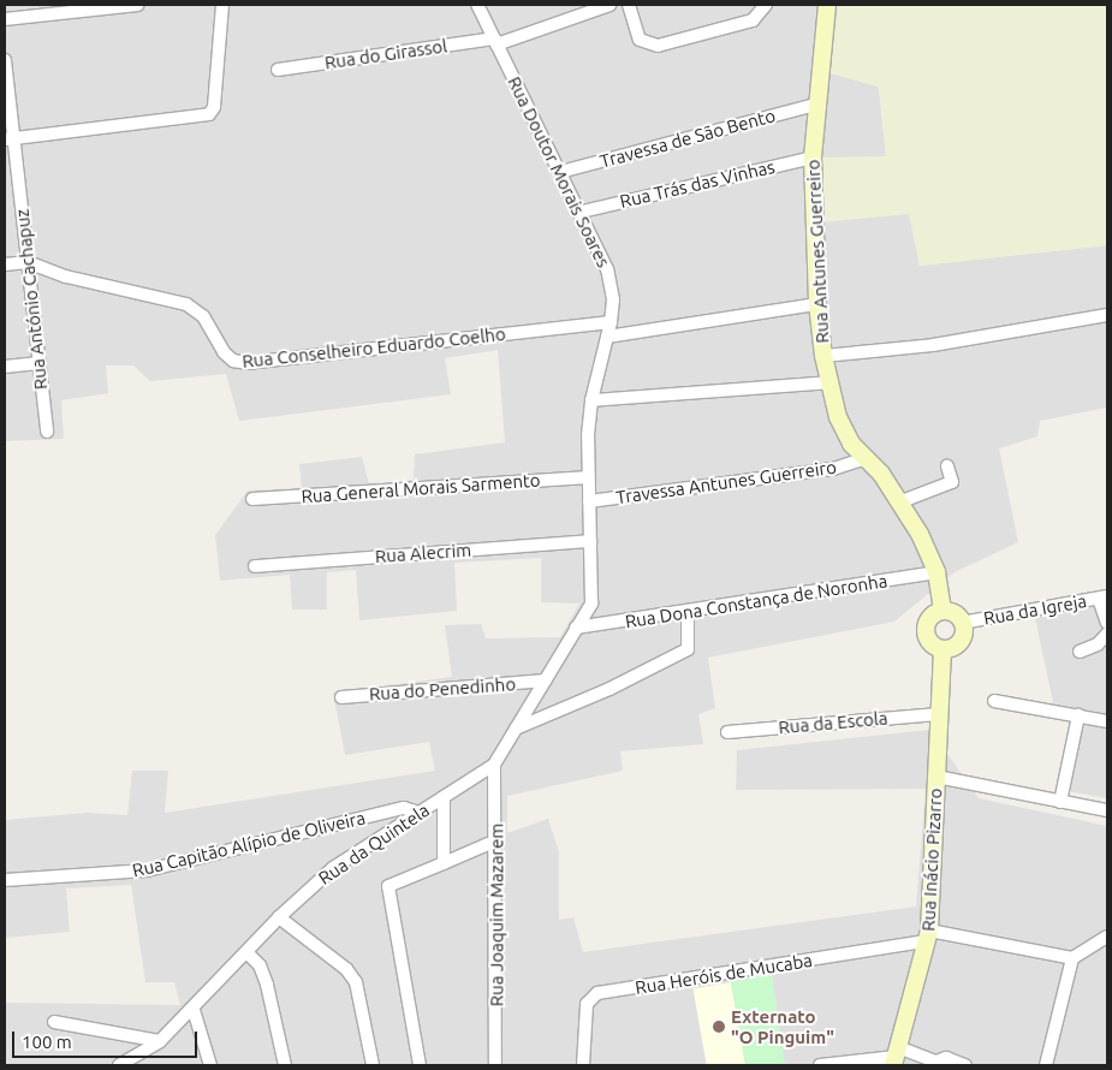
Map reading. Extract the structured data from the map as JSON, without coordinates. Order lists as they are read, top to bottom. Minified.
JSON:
{"streets":{"main road":["Rua Antunes Guerreiro","Rua Inácio Pizarro"],"street":["Rua do Girassol","Travessa de São Bento","Rua Doutor Morais Soares","Rua Trás das Vinhas","Rua António Cachapuz","Rua Conselheiro Eduardo Coelho","Travessa Antunes Guerreiro","Rua General Morais Sarmento","Rua Alecrim","Rua Dona Constança de Noronha","Rua da Igreja","Rua do Penedinho","Rua da Escola","Rua Capitão Alípio de Oliveira","Rua da Quintela","Rua Joaquim Mazarem","Rua Heróis de Mucaba"]},"crossings":[["Rua do Girassol","Rua Doutor Morais Soares"],["Travessa de São Bento","Rua Doutor Morais Soares"],["Travessa de São Bento","Rua Antunes Guerreiro"],["Rua Doutor Morais Soares","Rua Trás das Vinhas"],["Rua Doutor Morais Soares","Rua Conselheiro Eduardo Coelho"],["Rua Doutor Morais Soares","Travessa Antunes Guerreiro"],["Rua Doutor Morais Soares","Rua General Morais Sarmento"],["Rua Doutor Morais Soares","Rua Alecrim"],["Rua Doutor Morais Soares","Rua Dona Constança de Noronha"],["Rua Doutor Morais Soares","Rua da Quintela"],["Rua Trás das Vinhas","Rua Antunes Guerreiro"],["Rua Antunes Guerreiro","Travessa Antunes Guerreiro"],["Rua Antunes Guerreiro","Rua Dona Constança de Noronha"],["Rua Antunes Guerreiro","Rua da Igreja"],["Rua Antunes Guerreiro","Rua Inácio Pizarro"],["Rua António Cachapuz","Rua Conselheiro Eduardo Coelho"],["Rua Dona Constança de Noronha","Rua da Quintela"],["Rua da Igreja","Rua Inácio Pizarro"],["Rua do Penedinho","Rua da Quintela"],["Rua da Escola","Rua Inácio Pizarro"],["Rua Capitão Alípio de Oliveira","Rua da Quintela"],["Rua da Quintela","Rua Joaquim Mazarem"],["Rua Inácio Pizarro","Rua Heróis de Mucaba"]],"places":["Externato \"O Pinguim\""],"scale_bar":"100 m"}
